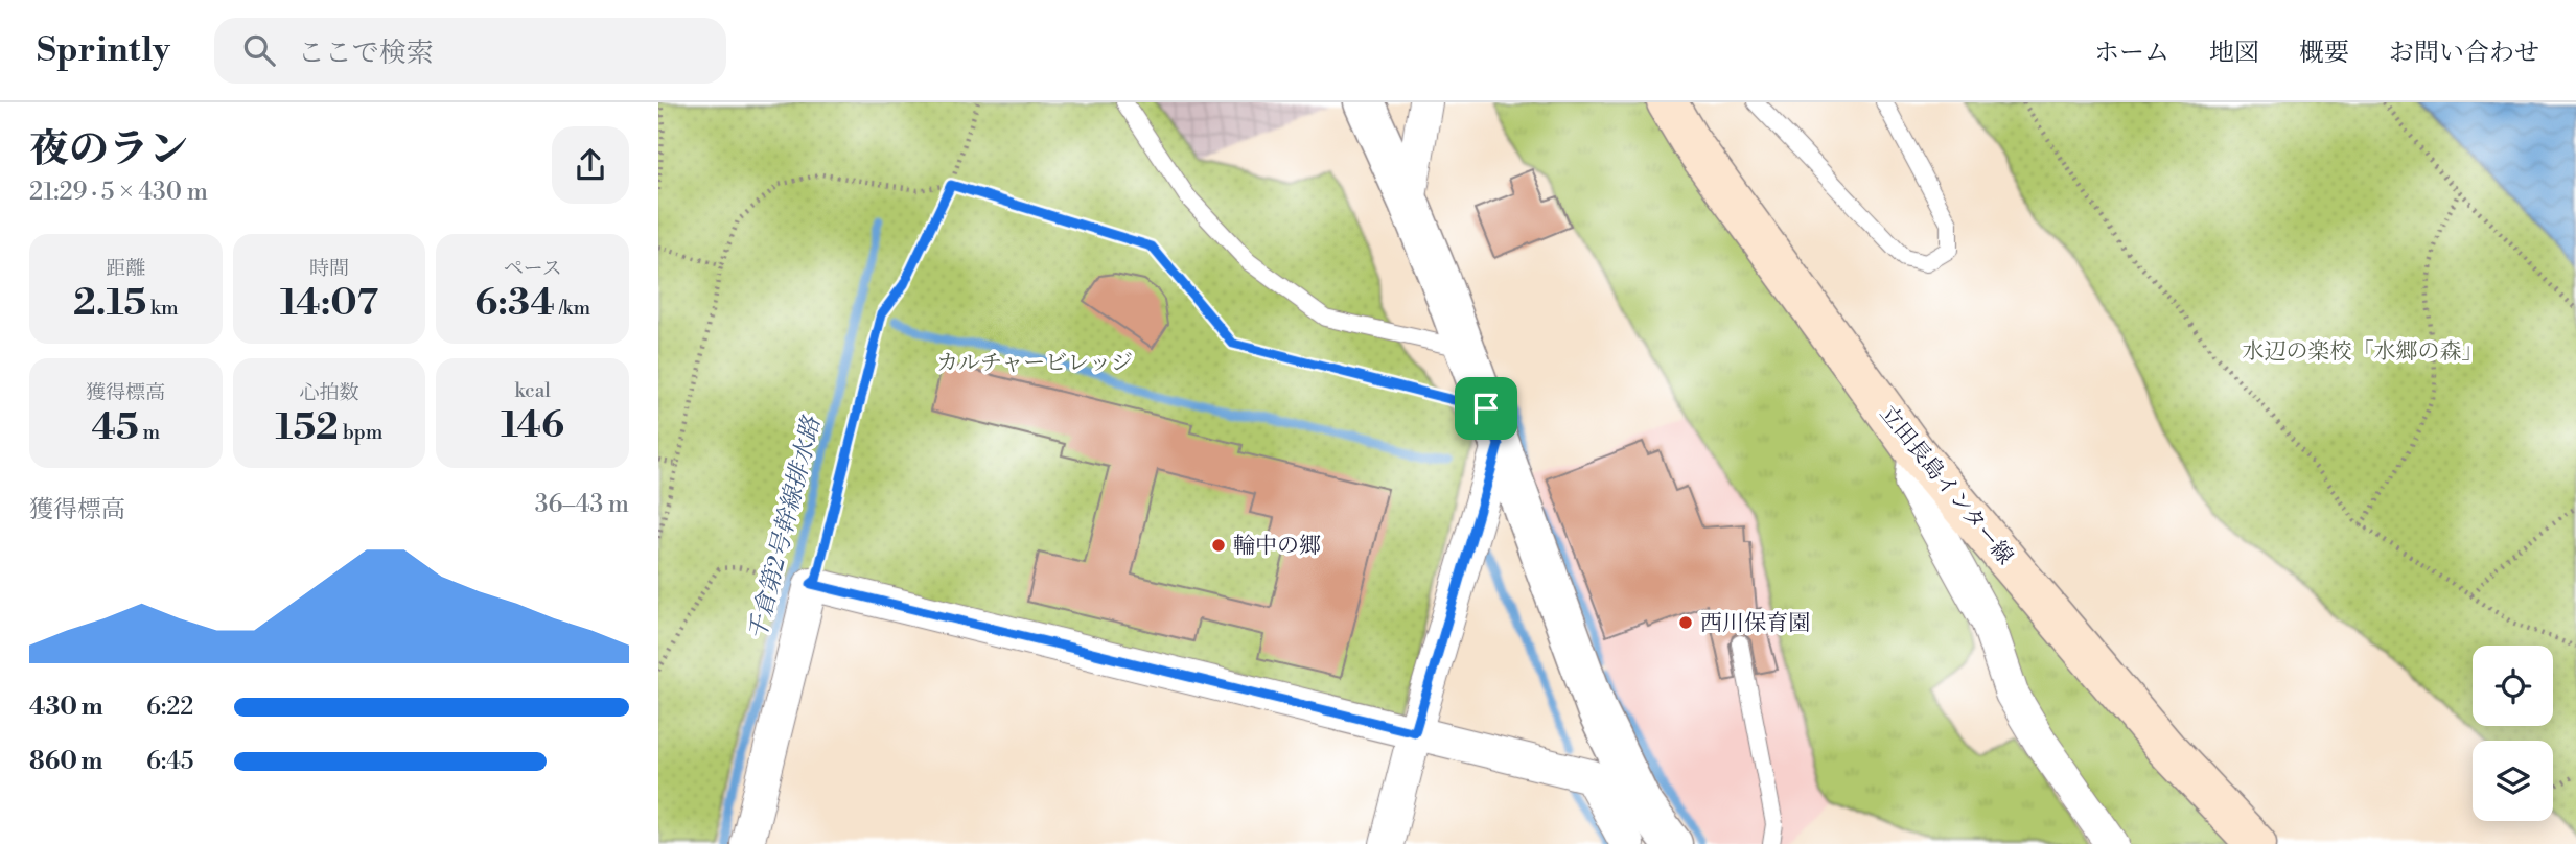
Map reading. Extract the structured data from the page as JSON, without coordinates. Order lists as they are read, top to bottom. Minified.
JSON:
{"streets":{"main road":["立田長島インター線"]},"water":["千倉第2号幹線排水路"],"parks":["水辺の楽校「水郷の森」","カルチャービレッジ"],"places":["輪中の郷","西川保育園"],"page":{"header":"Sprintly","search":"ここで検索","nav":["ホーム","地図","概要","お問い合わせ"],"heading":["夜のラン","21:29 · 5 × 430 m"],"stats":[["距離","2.15 km"],["時間","14:07"],["ペース","6:34 /km"],["獲得標高","45 m"],["心拍数","152 bpm"],["kcal","146"]],"chart":["獲得標高","36–43 m"],"list":[{"name":"430 m","note":"6:22"},{"name":"860 m","note":"6:45"}]}}
